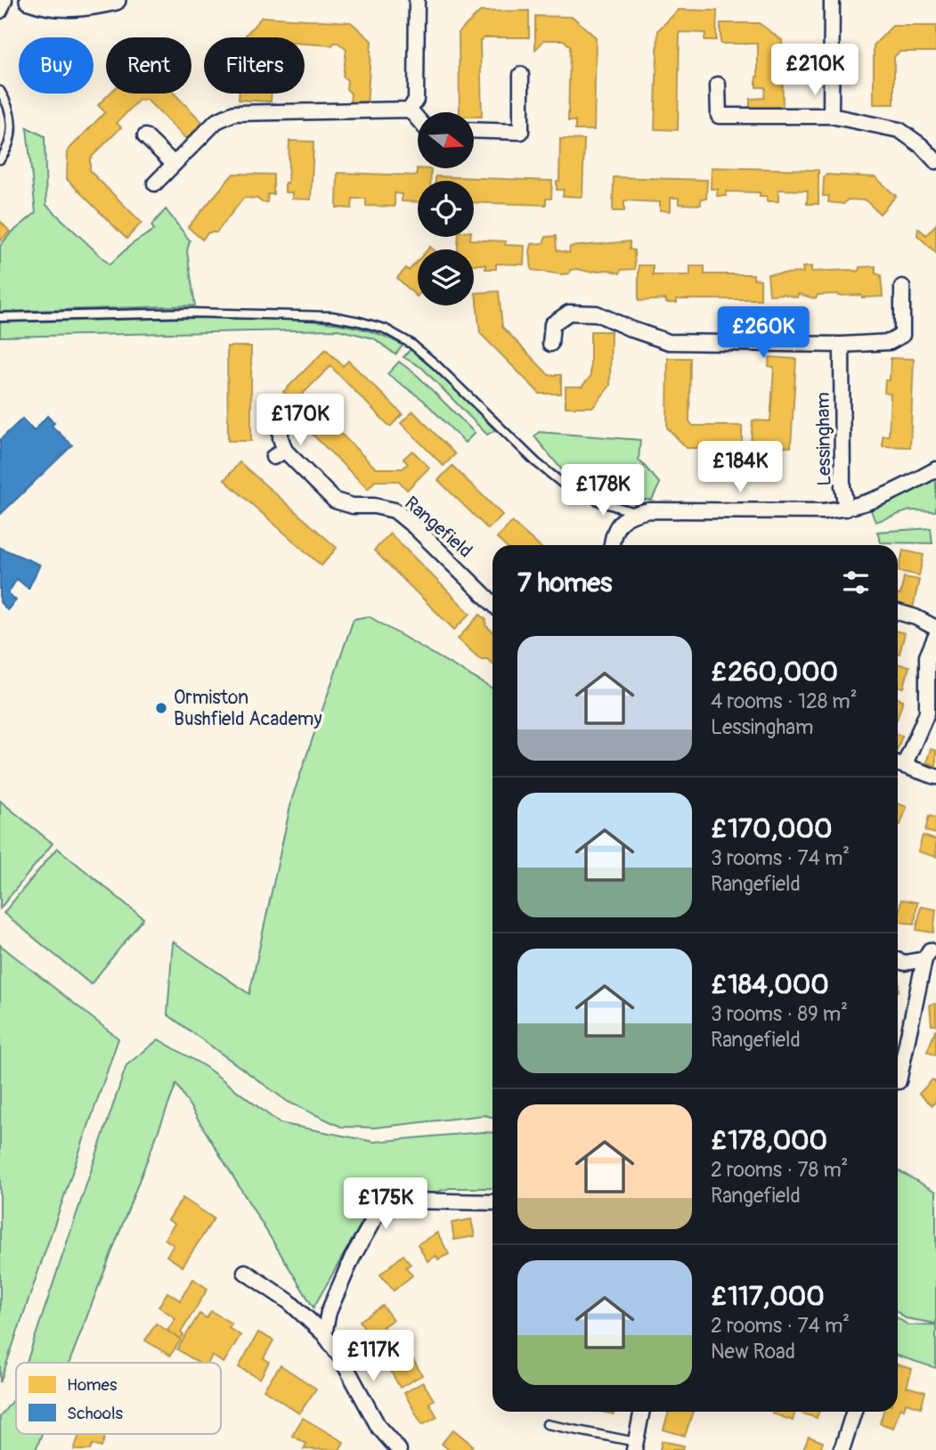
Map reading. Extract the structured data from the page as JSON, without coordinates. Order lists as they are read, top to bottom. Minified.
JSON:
{"streets":{"street":["Lessingham","Rangefield"]},"places":["Ormiston Bushfield Academy"],"legend":["Homes","Schools"],"north":"right","page":{"chip":["Buy","Rent","Filters"],"price":["£210K","£260K","£170K","£184K","£178K","£175K","£117K"],"heading":"7 homes","list":[{"name":"£260,000","note":"4 rooms · 128 m² · Lessingham"},{"name":"£170,000","note":"3 rooms · 74 m² · Rangefield"},{"name":"£184,000","note":"3 rooms · 89 m² · Rangefield"},{"name":"£178,000","note":"2 rooms · 78 m² · Rangefield"},{"name":"£117,000","note":"2 rooms · 74 m² · New Road"}]}}
